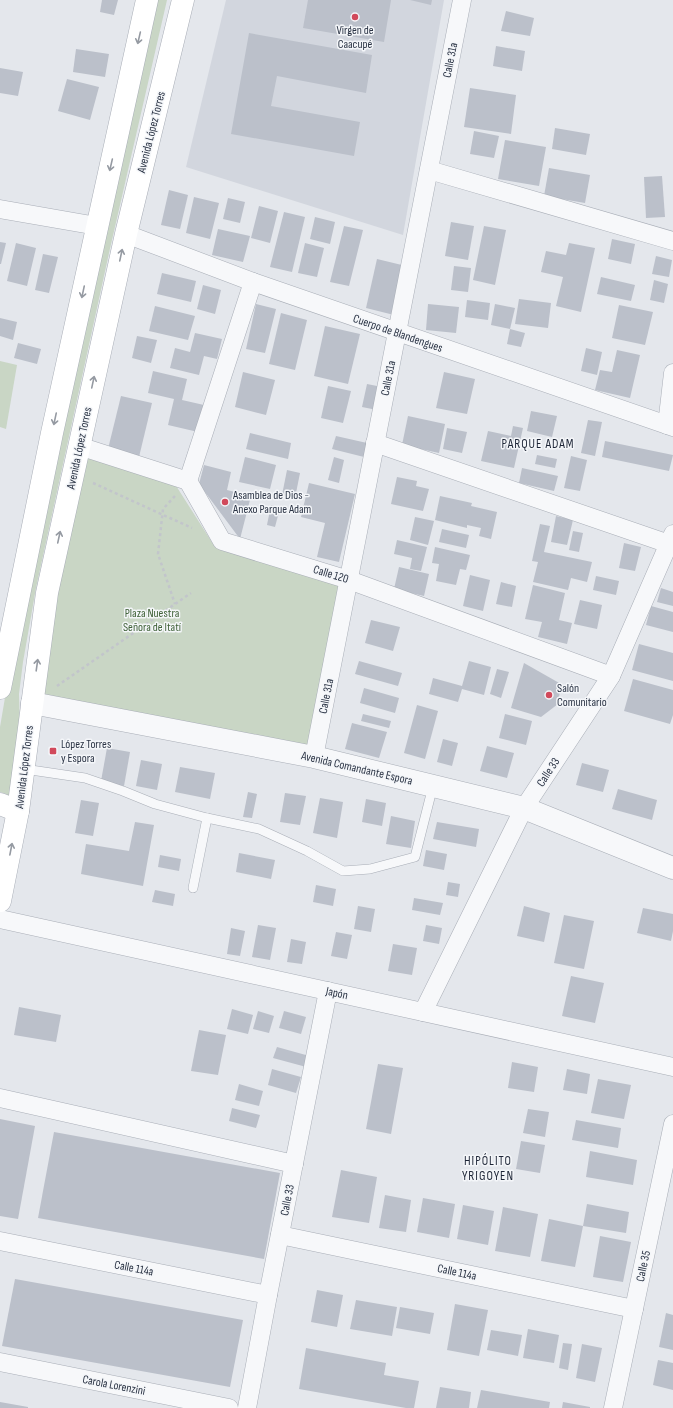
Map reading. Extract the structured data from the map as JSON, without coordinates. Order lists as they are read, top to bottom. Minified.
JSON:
{"streets":{"main road":["Avenida López Torres"],"street":["Calle 31a","Cuerpo de Blandengues","Calle 120","Avenida Comandante Espora","Calle 33","Japón","Calle 35","Calle 114a","Carola Lorenzini"]},"crossings":[["Calle 31a","Cuerpo de Blandengues"],["Calle 31a","Calle 120"],["Calle 31a","Avenida Comandante Espora"],["Avenida López Torres","Cuerpo de Blandengues"],["Avenida López Torres","Avenida Comandante Espora"],["Calle 120","Calle 33"],["Avenida Comandante Espora","Calle 33"],["Calle 33","Japón"],["Calle 33","Calle 114a"],["Calle 35","Calle 114a"]],"districts":["PARQUE ADAM","HIPÓLITO YRIGOYEN"],"parks":["Plaza Nuestra Señora de Itatí"],"places":{"other":["Virgen de Caacupé","Asamblea de Dios - Anexo Parque Adam","Salón Comunitario"],"transit":["López Torres y Espora"]}}
